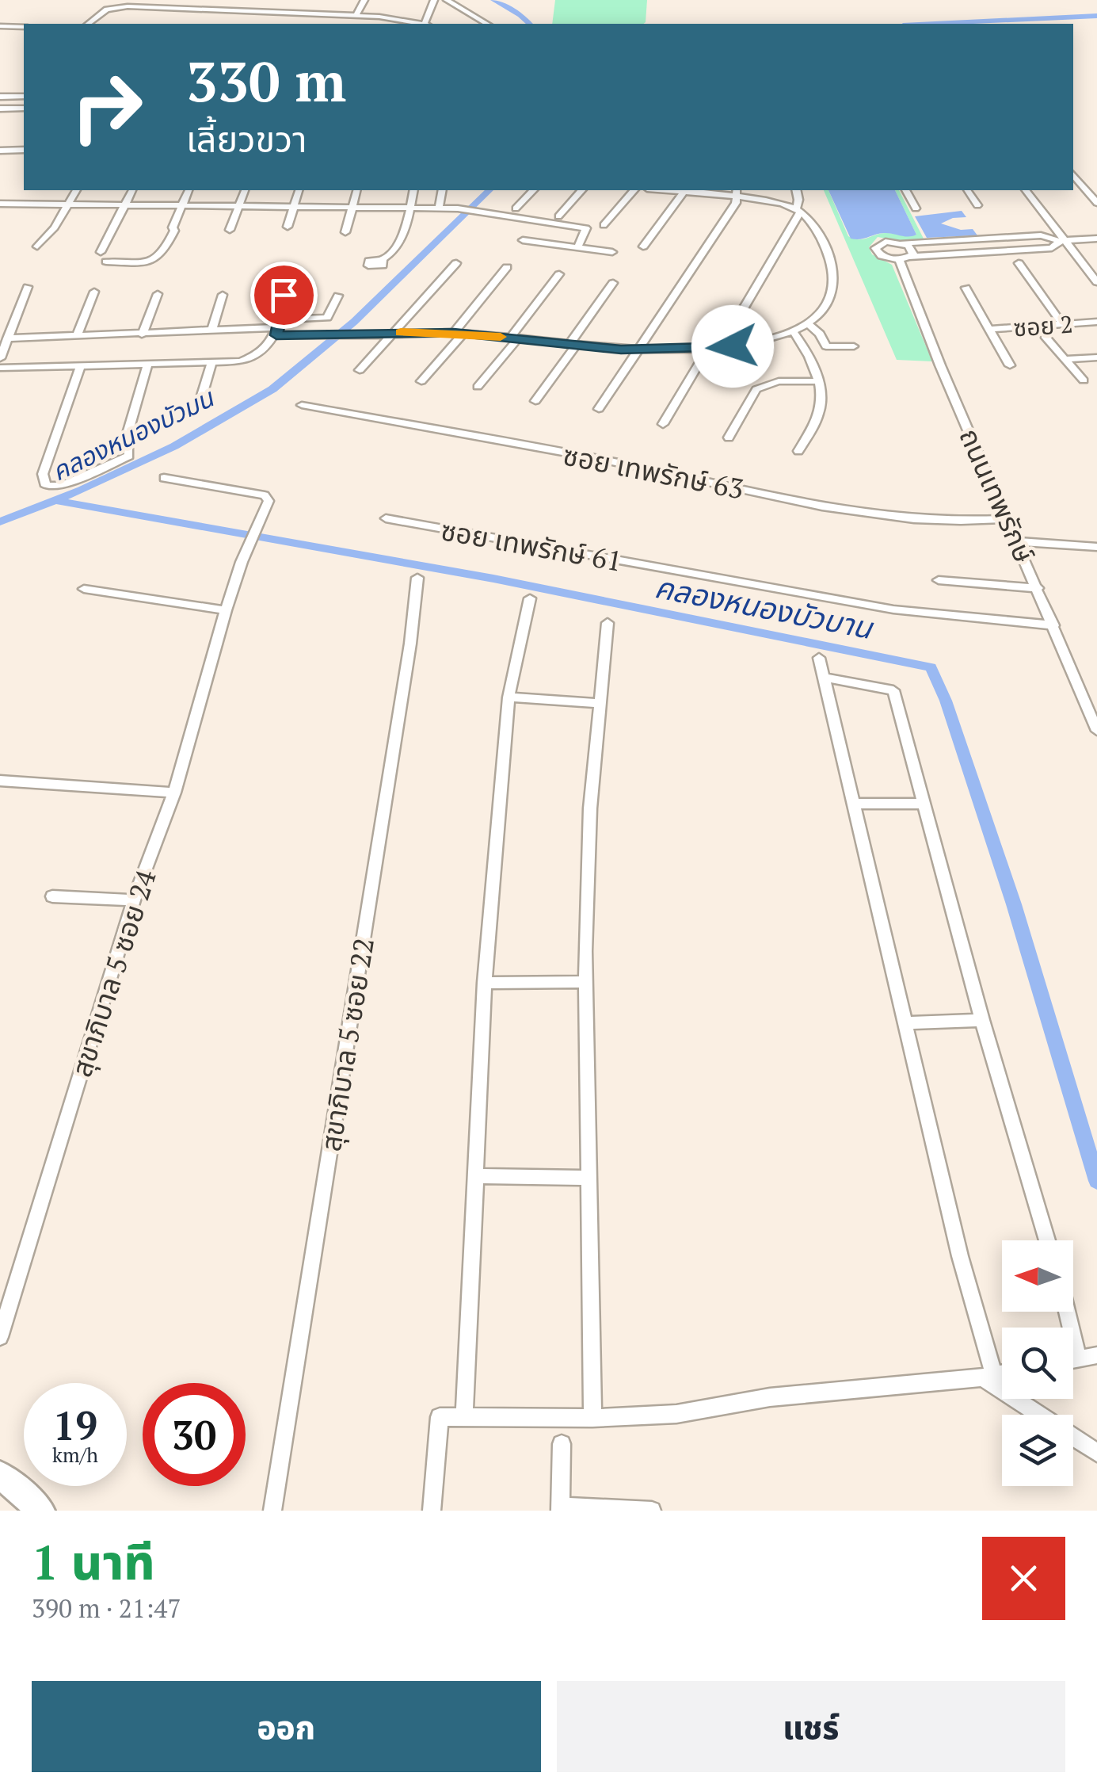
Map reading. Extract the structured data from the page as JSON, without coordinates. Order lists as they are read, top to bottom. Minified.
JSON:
{"streets":{"street":["ซอย 2","ซอย เทพรักษ์ 63","ถนนเทพรักษ์","ซอย เทพรักษ์ 61","สุขาภิบาล 5 ซอย 24","สุขาภิบาล 5 ซอย 22"]},"crossings":[["ซอย เทพรักษ์ 63","ถนนเทพรักษ์"],["ถนนเทพรักษ์","ซอย เทพรักษ์ 61"]],"water":["คลองหนองบัวมน","คลองหนองบัวบาน"],"north":"left","page":{"turn":["330 m","เลี้ยวขวา"],"speed":"19 km/h","limit":"30","heading":["1 นาที","390 m · 21:47"],"buttons":["ออก","แชร์"]}}
